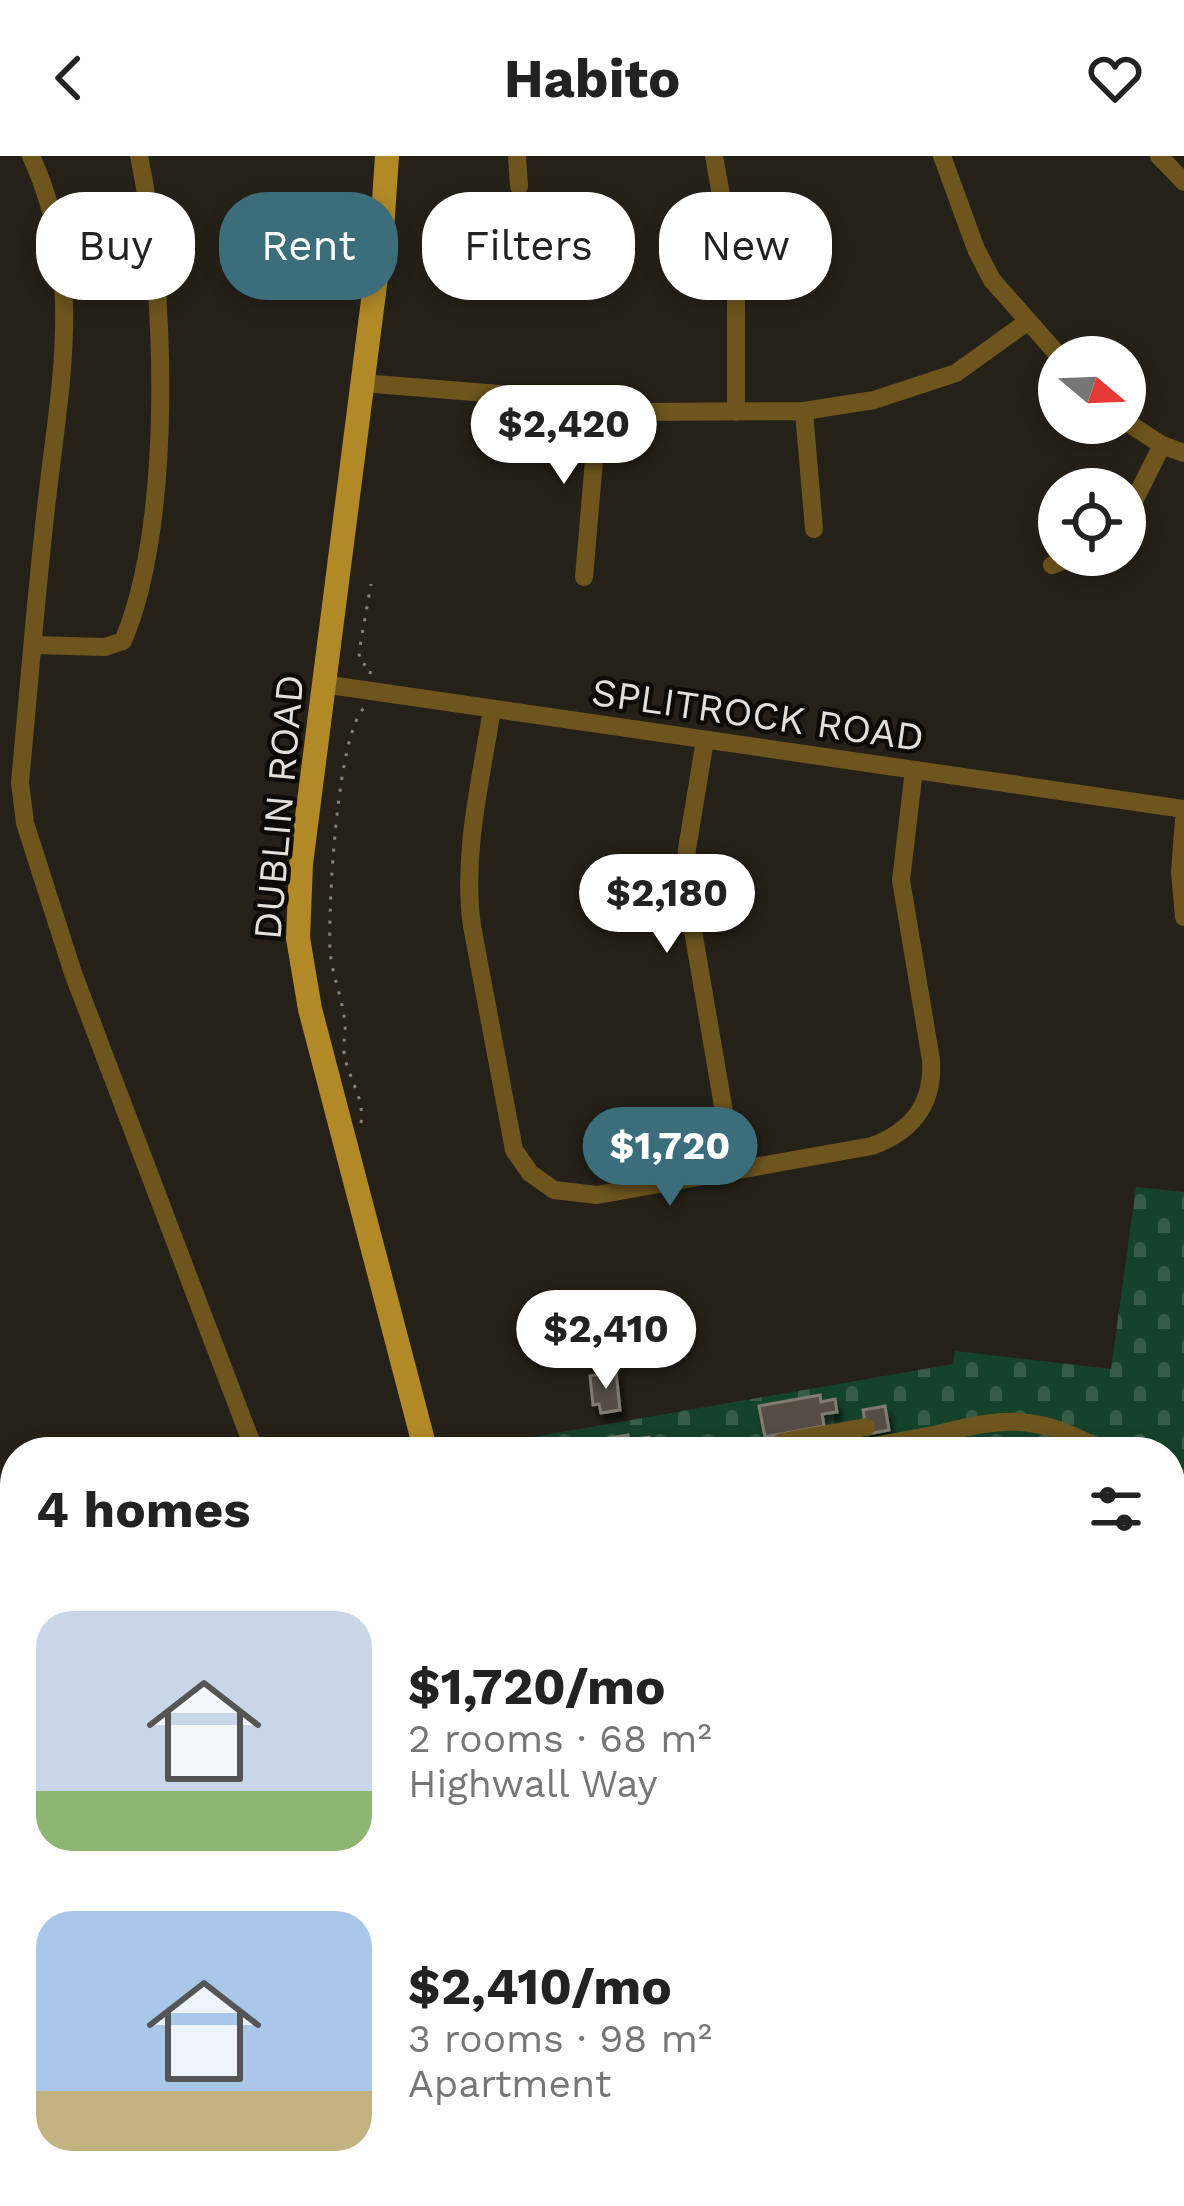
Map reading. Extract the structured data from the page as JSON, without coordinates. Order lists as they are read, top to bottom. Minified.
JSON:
{"streets":{"main road":["DUBLIN ROAD"],"street":["SPLITROCK ROAD"]},"crossings":[["SPLITROCK ROAD","DUBLIN ROAD"]],"north":"right","page":{"header":"Habito","chip":["Buy","Rent","Filters","New"],"price":["$2,420","$2,180","$1,720","$2,410"],"heading":"4 homes","list":[{"name":"$1,720/mo","note":"2 rooms · 68 m² · Highwall Way"},{"name":"$2,410/mo","note":"3 rooms · 98 m² · Apartment"}]}}
